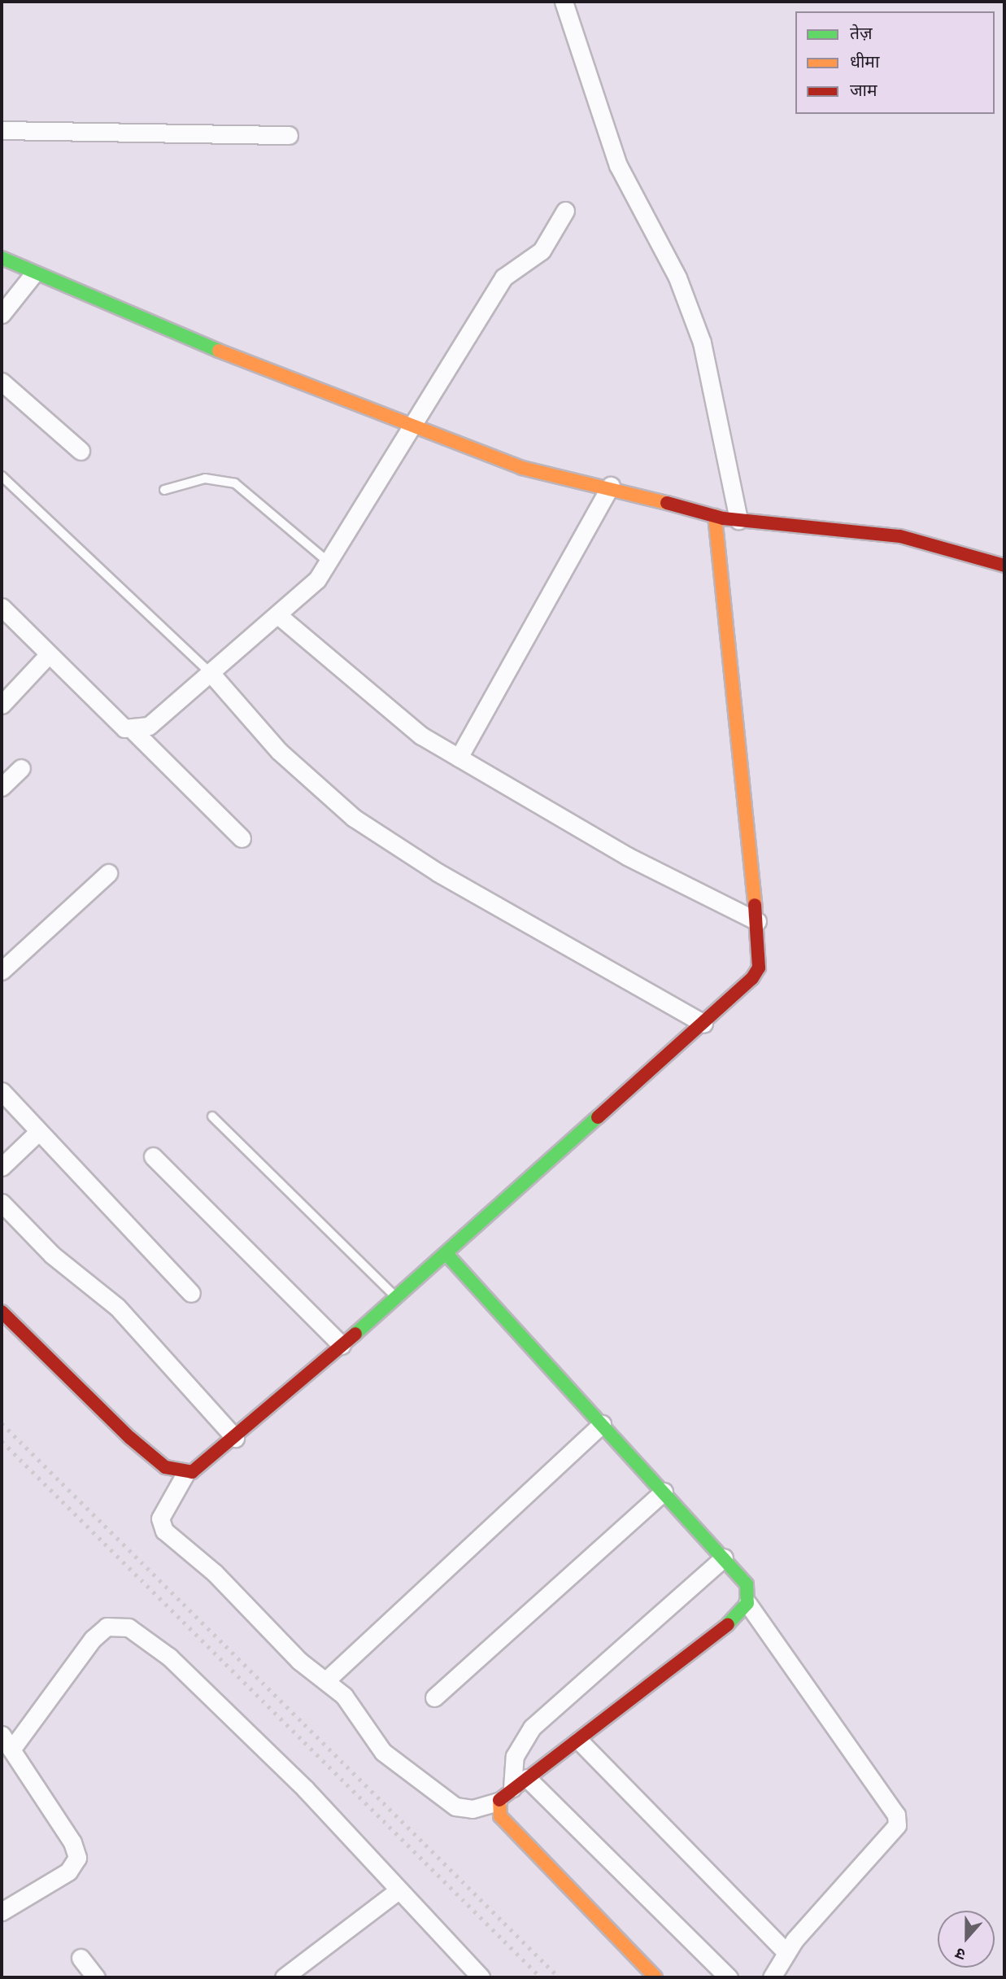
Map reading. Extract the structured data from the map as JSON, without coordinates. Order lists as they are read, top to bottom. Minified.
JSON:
{"legend":["तेज़","धीमा","जाम"],"north":"bottom"}
